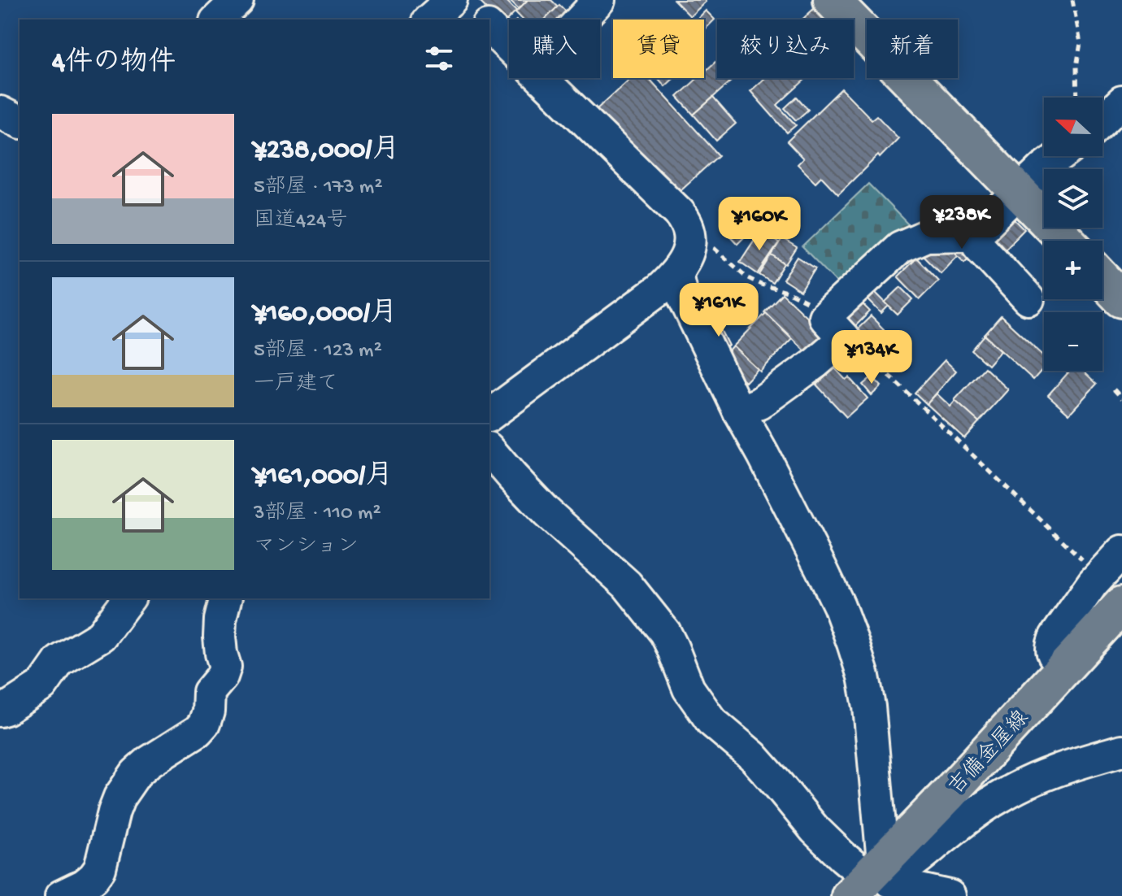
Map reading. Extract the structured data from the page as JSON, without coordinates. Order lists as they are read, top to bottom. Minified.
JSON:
{"streets":{"main road":["吉備金屋線"]},"north":"left","page":{"chip":["購入","賃貸","絞り込み","新着"],"heading":"4件の物件","map_buttons":["+","−"],"list":[{"name":"¥238,000/月","note":"5部屋 · 173 m² · 国道424号"},{"name":"¥160,000/月","note":"5部屋 · 123 m² · 一戸建て"},{"name":"¥161,000/月","note":"3部屋 · 110 m² · マンション"}],"price":["¥238K","¥160K","¥161K","¥134K"]}}
